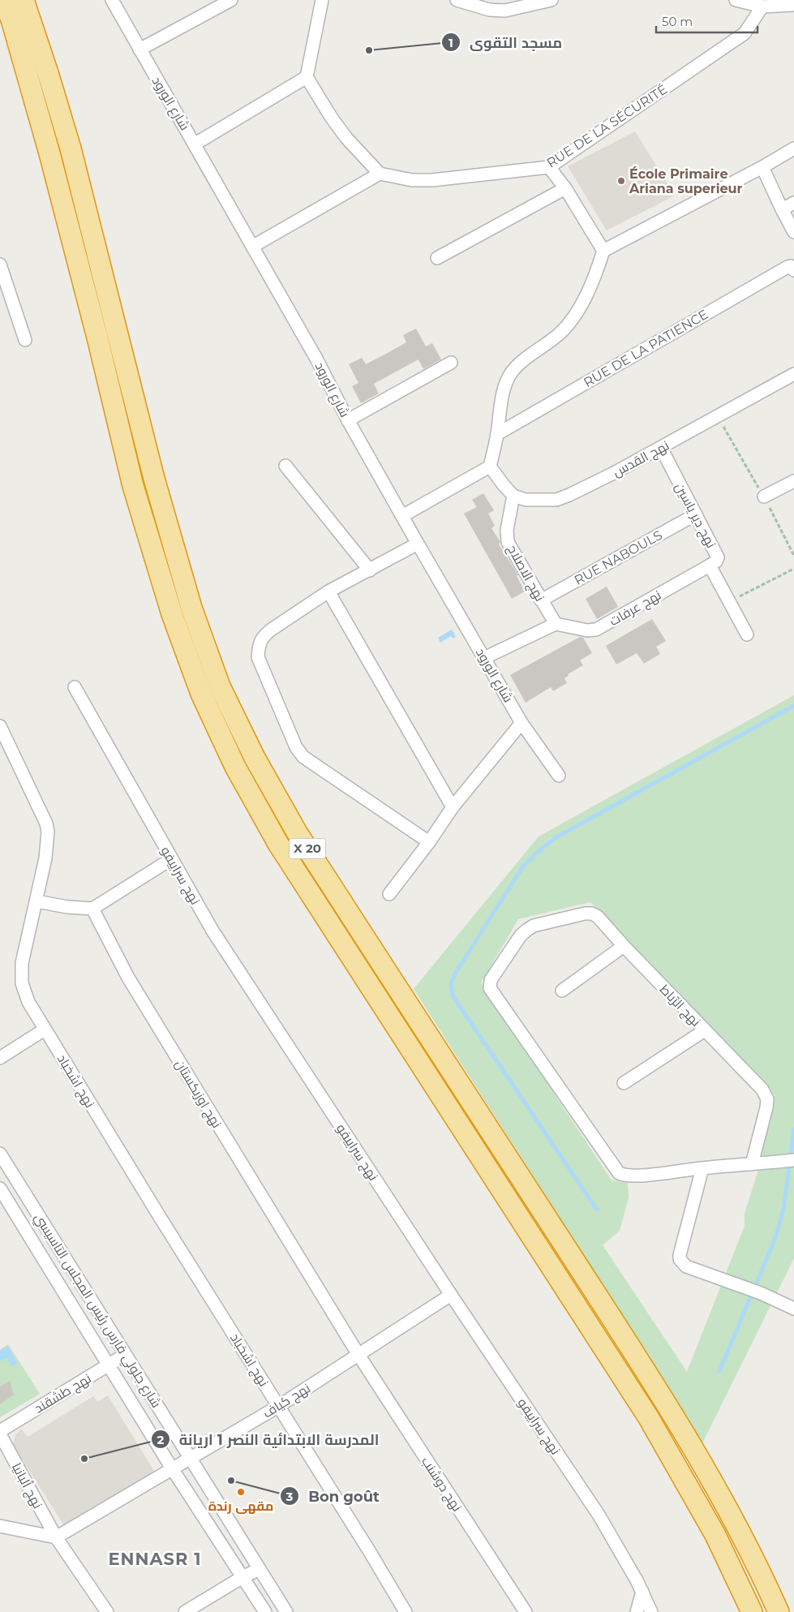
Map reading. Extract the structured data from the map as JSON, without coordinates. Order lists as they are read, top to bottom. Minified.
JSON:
{"streets":{"highway":["X 20"],"street":["شارع الورود","RUE DE LA SÉCURITÉ","RUE DE LA PATIENCE","نهج القدس","نهج دير ياسين","RUE NABOULS","نهج الاصلاح","نهج عرفات","نهج سراييفو","نهج الرّباط","نهج اشخباد","نهج اوزبكستان","شارع جلولي فارس رئيس المجلس التاسيسي","نهج طشقند","نهج كياف","نهج دوشنب","نهج ألبانيا"]},"crossings":[["نهج القدس","نهج دير ياسين"],["نهج القدس","نهج الاصلاح"],["نهج دير ياسين","RUE NABOULS"],["نهج دير ياسين","نهج عرفات"],["RUE NABOULS","نهج الاصلاح"],["نهج الاصلاح","نهج عرفات"],["نهج سراييفو","نهج كياف"],["نهج اشخباد","نهج كياف"],["نهج اوزبكستان","نهج كياف"],["نهج اوزبكستان","نهج دوشنب"],["شارع جلولي فارس رئيس المجلس التاسيسي","نهج طشقند"],["شارع جلولي فارس رئيس المجلس التاسيسي","نهج كياف"],["نهج كياف","نهج دوشنب"],["نهج كياف","نهج ألبانيا"]],"districts":["ENNASR 1"],"places":["مسجد التقوى","École Primaire Ariana superieur","المدرسة الابتدائية النصر 1 اريانة","Bon goût","مقهى رندة"],"scale_bar":"50 m"}
